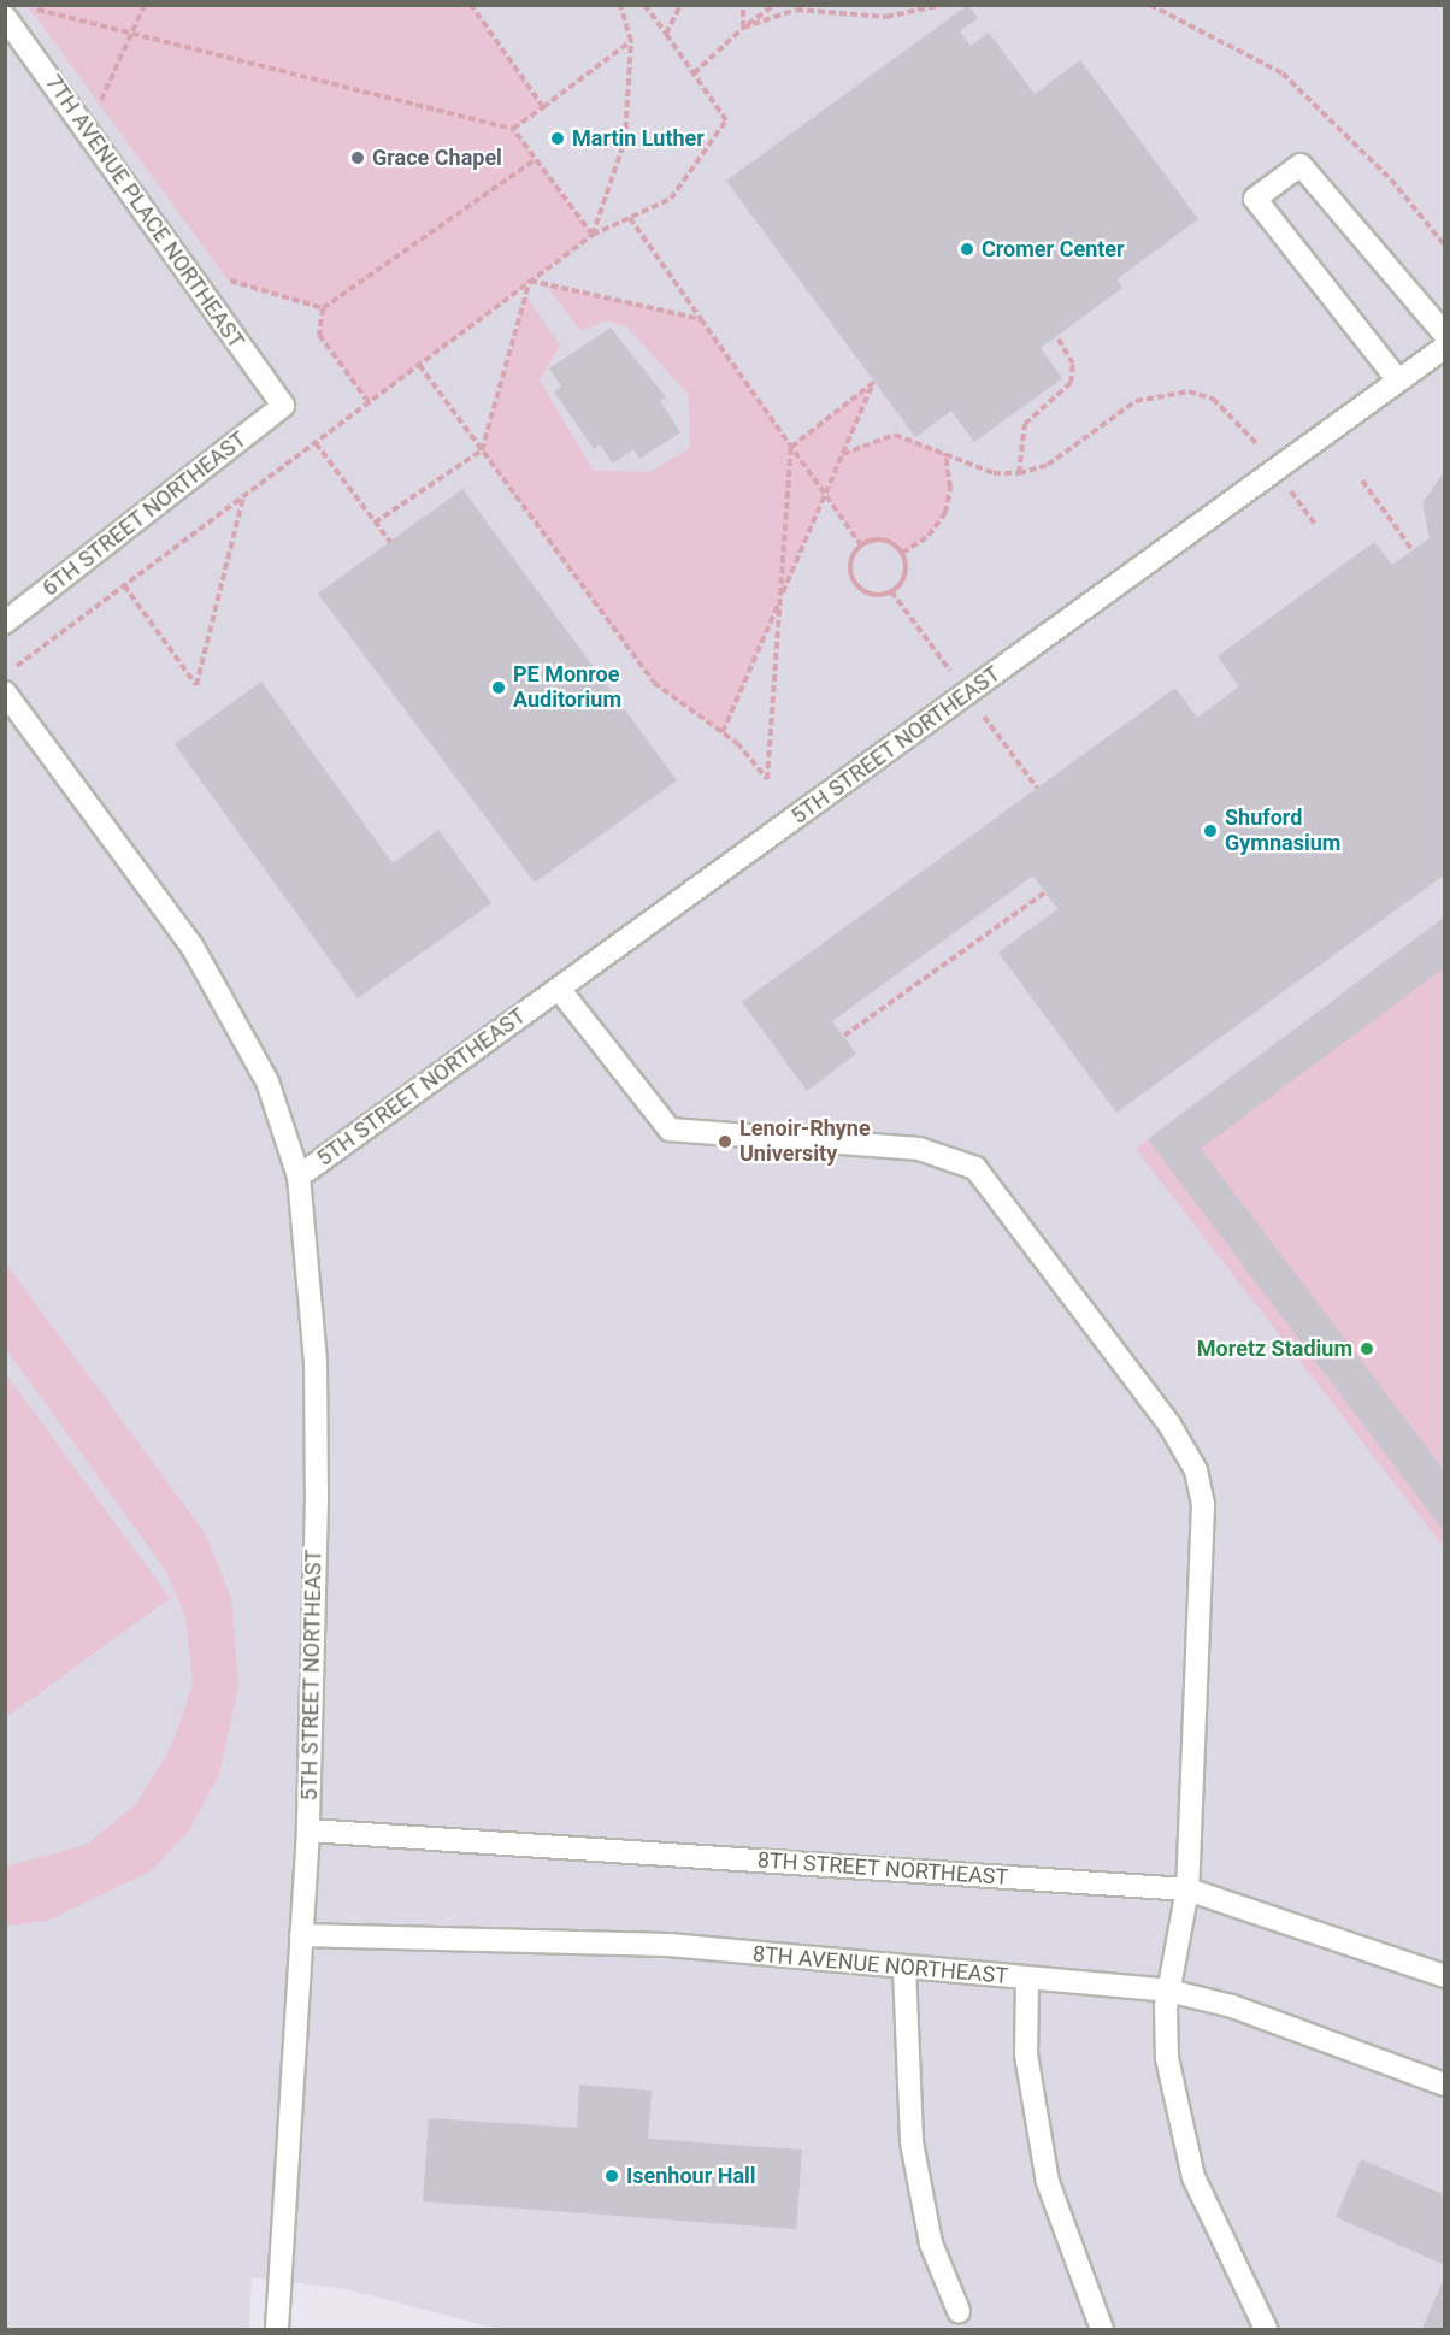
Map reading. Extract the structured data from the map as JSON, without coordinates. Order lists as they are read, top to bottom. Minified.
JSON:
{"streets":{"street":["7TH AVENUE PLACE NORTHEAST","6TH STREET NORTHEAST","5TH STREET NORTHEAST","8TH STREET NORTHEAST","8TH AVENUE NORTHEAST"]},"crossings":[["7TH AVENUE PLACE NORTHEAST","6TH STREET NORTHEAST"],["5TH STREET NORTHEAST","8TH STREET NORTHEAST"],["5TH STREET NORTHEAST","8TH AVENUE NORTHEAST"]],"places":["Martin Luther","Grace Chapel","Cromer Center","PE Monroe Auditorium","Shuford Gymnasium","Lenoir-Rhyne University","Moretz Stadium","Isenhour Hall"]}
